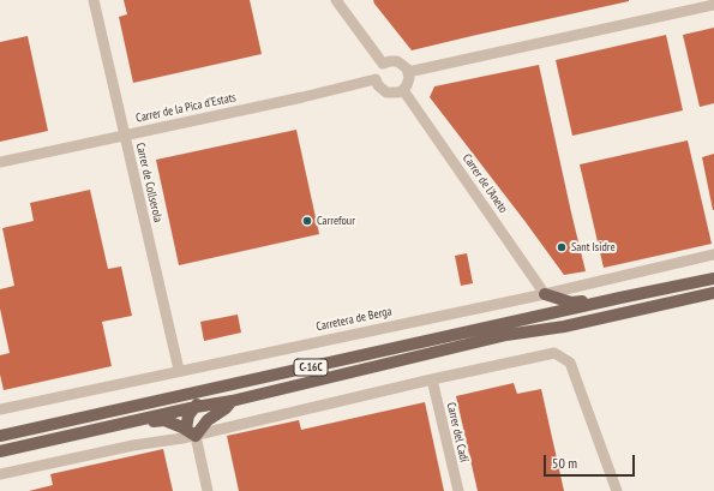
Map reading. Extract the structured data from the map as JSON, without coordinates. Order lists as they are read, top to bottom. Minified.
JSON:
{"streets":{"main road":["C-16C"],"street":["Carrer de la Pica d'Estats","Carrer de Collserola","Carrer de l'Aneto","Carretera de Berga","Carrer del Cadí"]},"crossings":[["Carrer de la Pica d'Estats","Carrer de Collserola"],["Carrer de la Pica d'Estats","Carrer de l'Aneto"],["Carrer de Collserola","Carretera de Berga"],["Carrer de l'Aneto","Carretera de Berga"]],"places":["Carrefour","Sant Isidre"],"scale_bar":"50 m"}
